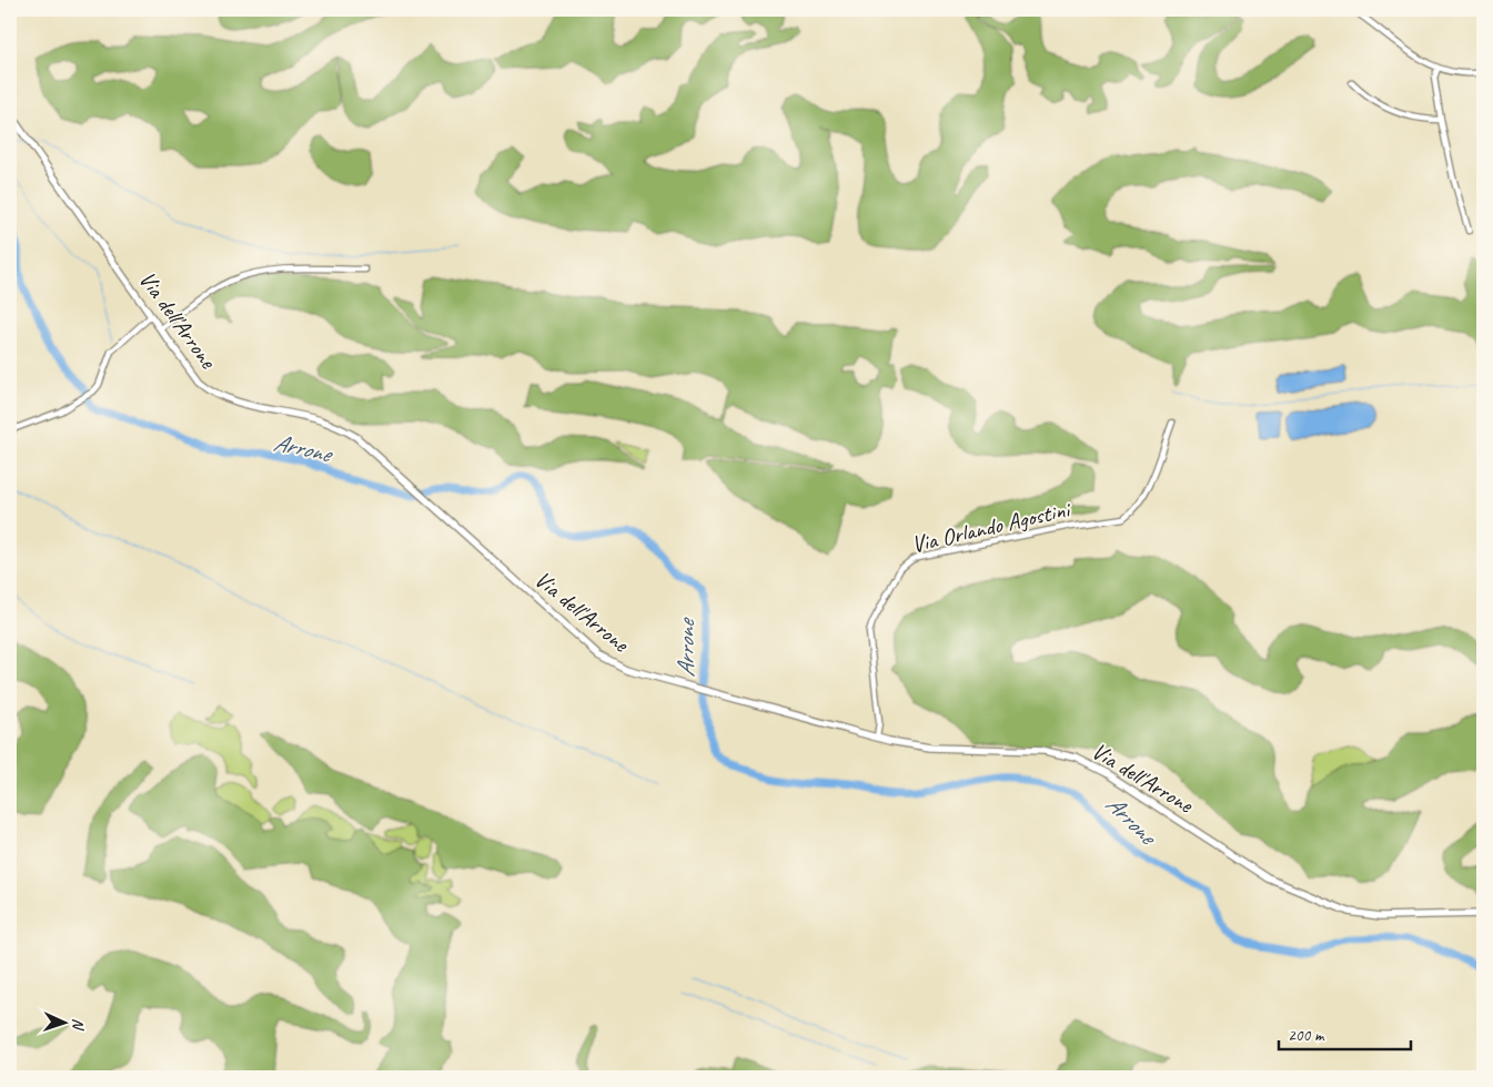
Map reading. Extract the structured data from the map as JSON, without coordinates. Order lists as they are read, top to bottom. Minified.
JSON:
{"streets":{"street":["Via dell'Arrone","Via Orlando Agostini"]},"crossings":[["Via dell'Arrone","Via Orlando Agostini"]],"water":["Arrone"],"scale_bar":"200 m","north":"right"}
